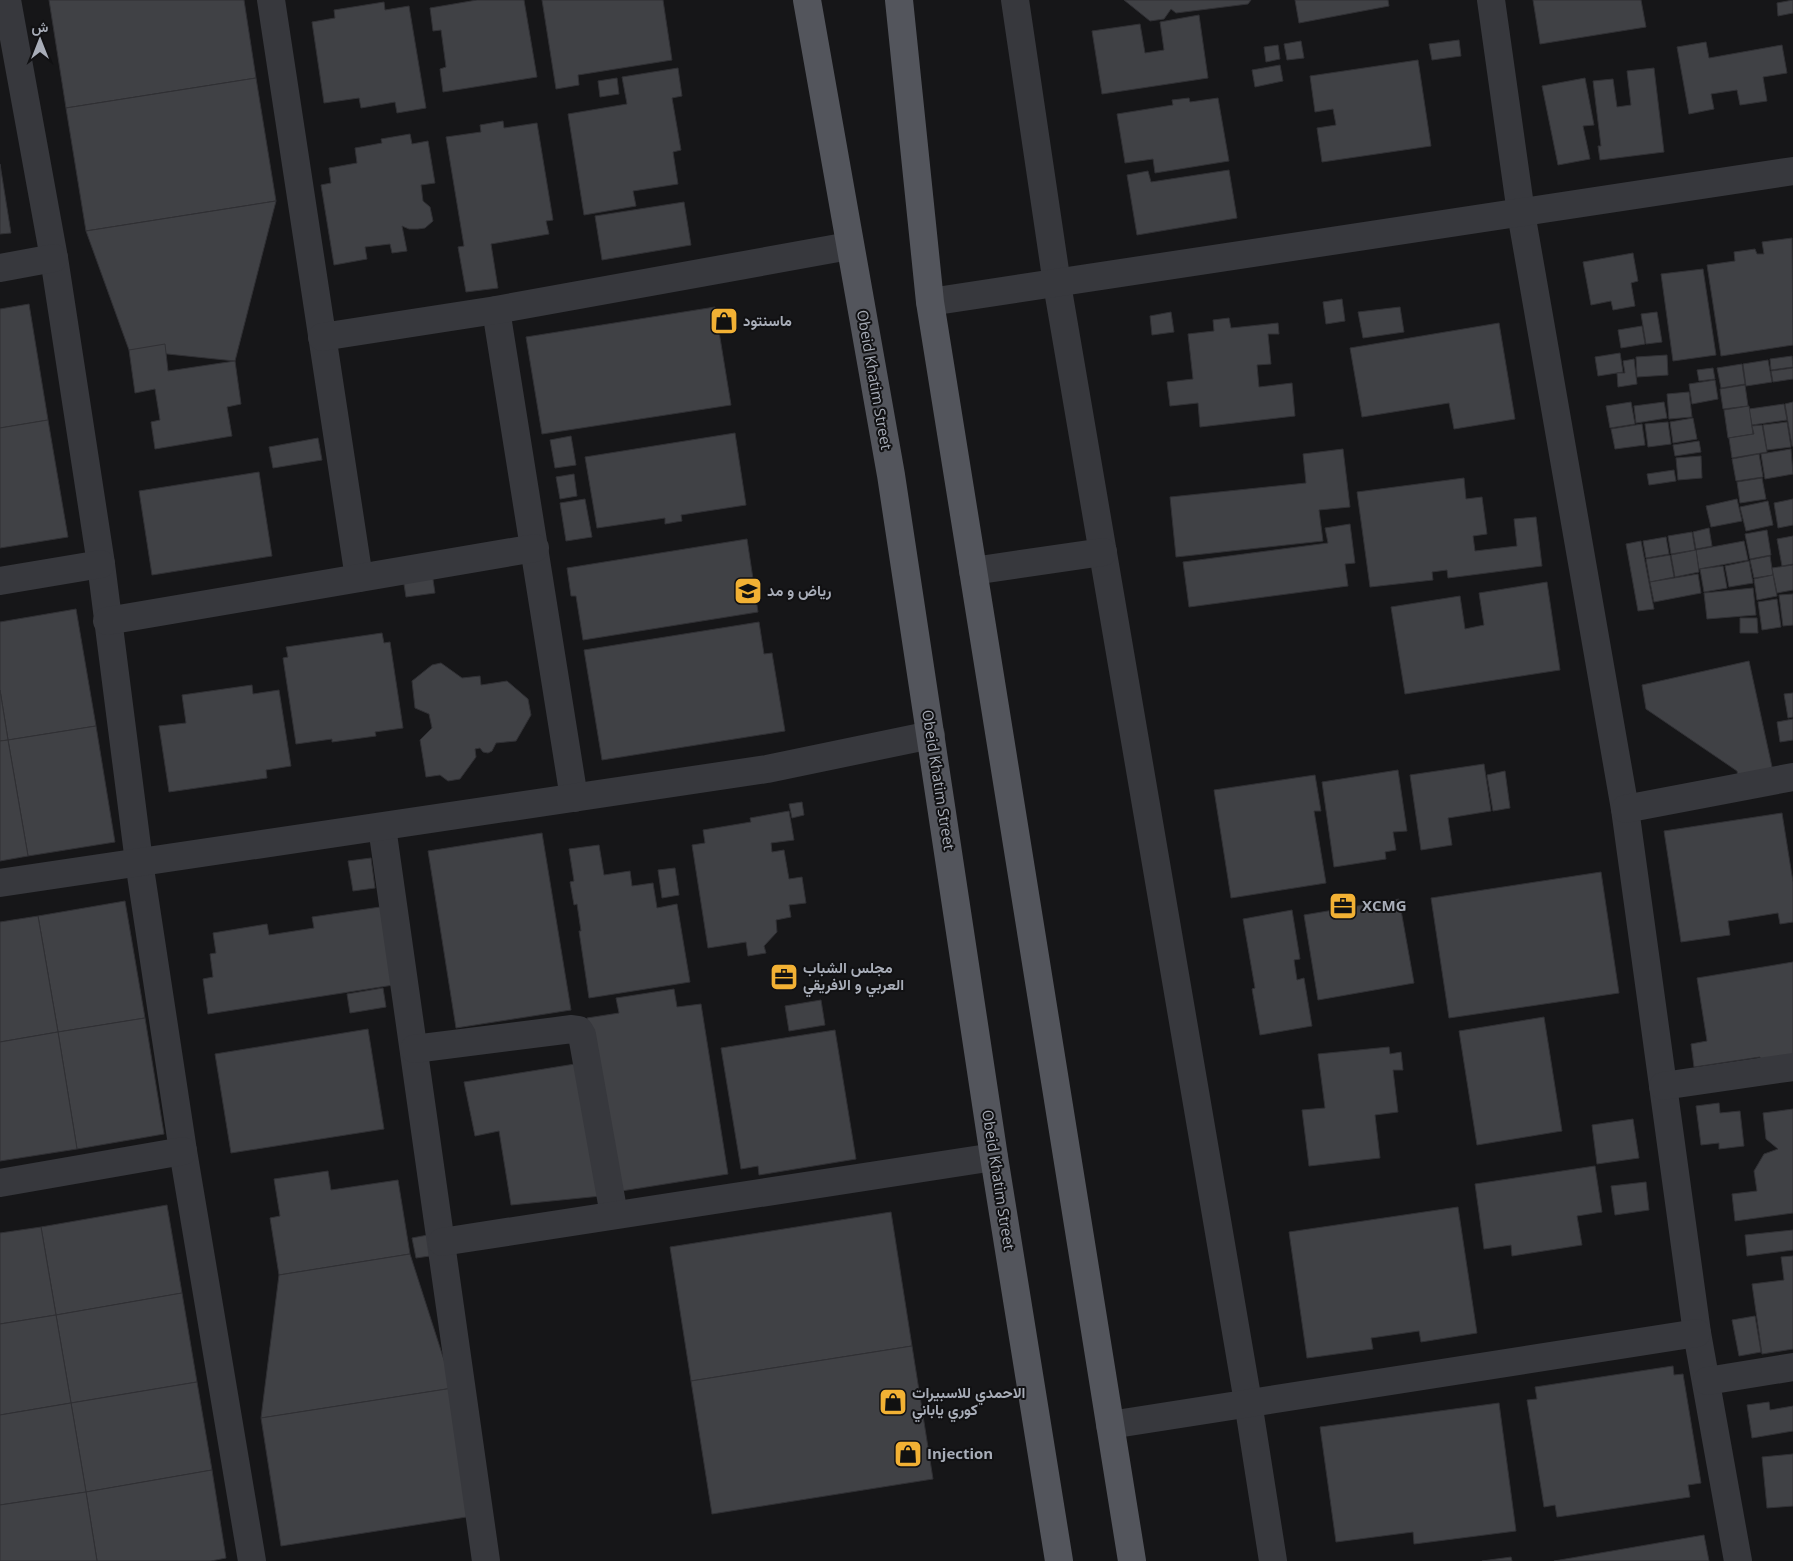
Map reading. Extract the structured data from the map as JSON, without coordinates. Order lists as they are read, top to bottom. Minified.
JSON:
{"streets":{"main road":["Obeid Khatim Street"]},"places":{"shop":["ماسنتود","الاحمدي للاسبيرات كوري ياباني","Injection"],"school or university":["رياض و مد"],"office":["XCMG","مجلس الشباب العربي و الافريقي"]},"north":"top"}
